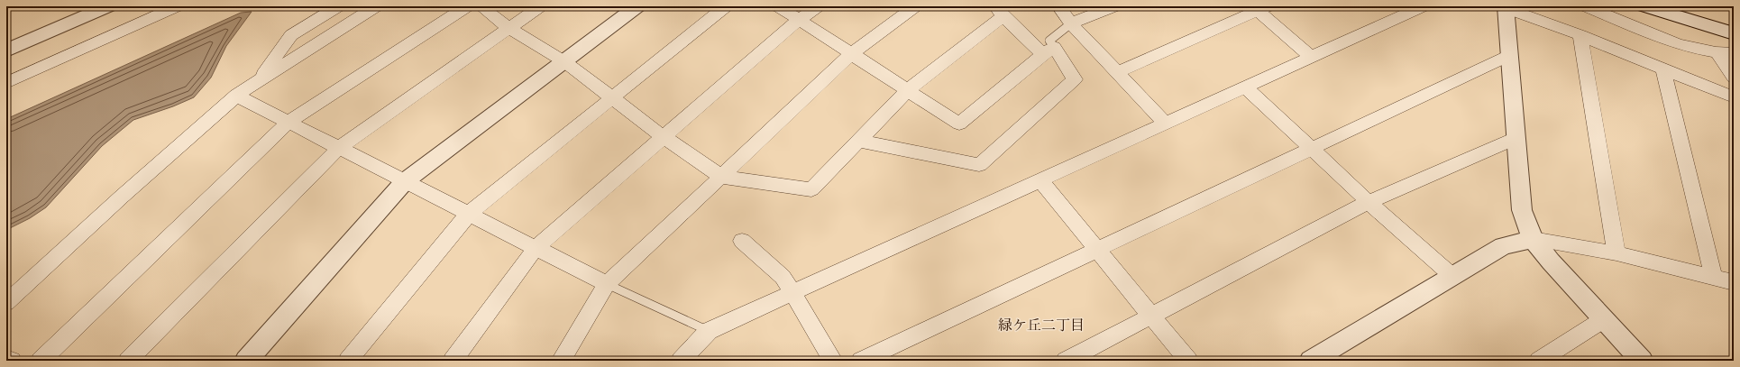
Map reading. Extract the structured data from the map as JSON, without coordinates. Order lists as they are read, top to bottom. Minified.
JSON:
{"districts":["緑ケ丘二丁目"]}
